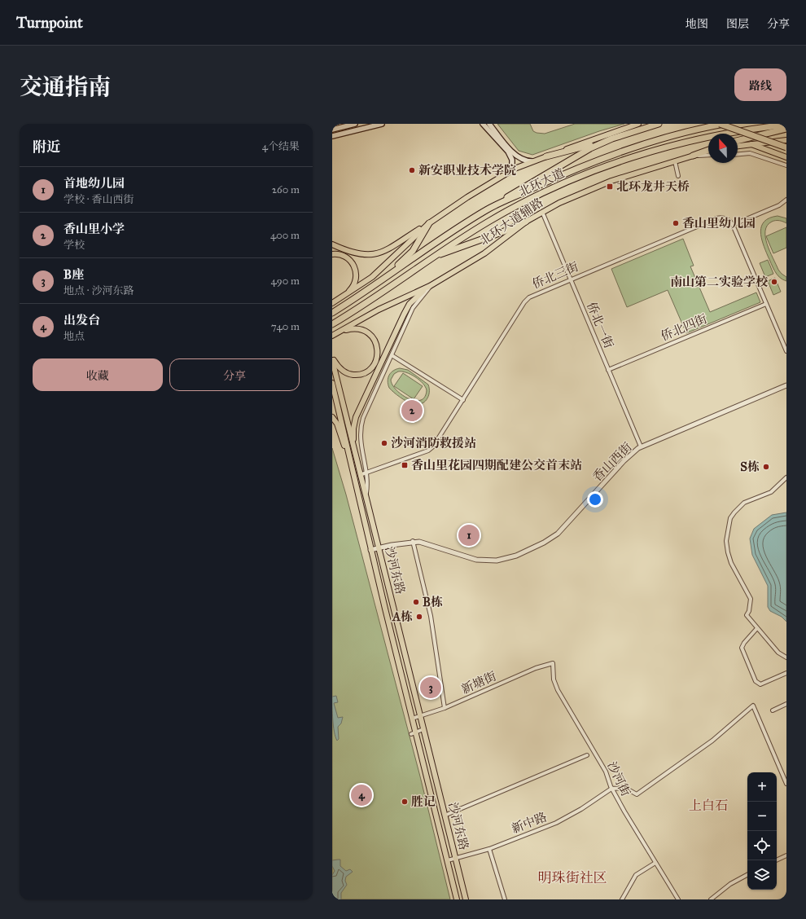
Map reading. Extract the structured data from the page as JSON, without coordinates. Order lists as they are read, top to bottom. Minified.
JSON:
{"streets":{"highway":["北环大道"],"main road":["北环大道辅路","沙河东路"],"street":["侨北三街","侨北一街","侨北四街","香山西街","新塘街","沙河街","新中路"]},"crossings":[["北环大道辅路","侨北一街"],["侨北三街","侨北一街"],["侨北三街","沙河东路"],["侨北一街","侨北四街"],["侨北一街","香山西街"],["香山西街","沙河东路"],["沙河东路","新塘街"],["沙河东路","新中路"],["新塘街","沙河街"],["沙河街","新中路"]],"districts":["上白石","明珠街社区"],"places":{"other":["新安职业技术学院","香山里幼儿园","南山第二实验学校","沙河消防救援站","S栋","B栋","A栋","胜记"],"transit":["北环龙井天桥","香山里花园四期配建公交首末站"]},"north":"top","page":{"header":"Turnpoint","nav":["地图","图层","分享"],"title":"交通指南","buttons":["路线",["收藏","分享"]],"heading":["附近","4个结果"],"list":[{"mark":"1","name":"首地幼儿园","note":"学校 · 香山西街","value":"260 m"},{"mark":"2","name":"香山里小学","note":"学校","value":"400 m"},{"mark":"3","name":"B座","note":"地点 · 沙河东路","value":"490 m"},{"mark":"4","name":"出发台","note":"地点","value":"740 m"}],"pins":["2","1","3","4"],"map_buttons":["+","−"]}}
